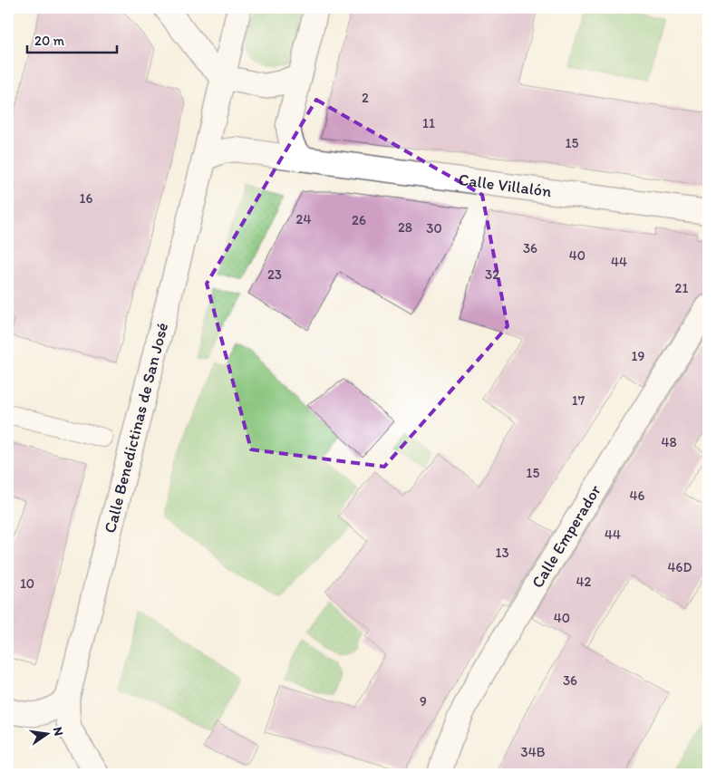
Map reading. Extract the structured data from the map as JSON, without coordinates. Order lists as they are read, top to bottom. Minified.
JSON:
{"streets":{"street":["Calle Villalón","Calle Benedictinas de San José","Calle Emperador"]},"crossings":[["Calle Villalón","Calle Benedictinas de San José"]],"house_numbers":["2","11","15","16","24","26","28","30","36","40","44","23","32","21","19","17","48","15","46","44","13","46D","42","10","40","36","9","34B"],"scale_bar":"20 m","north":"right"}
